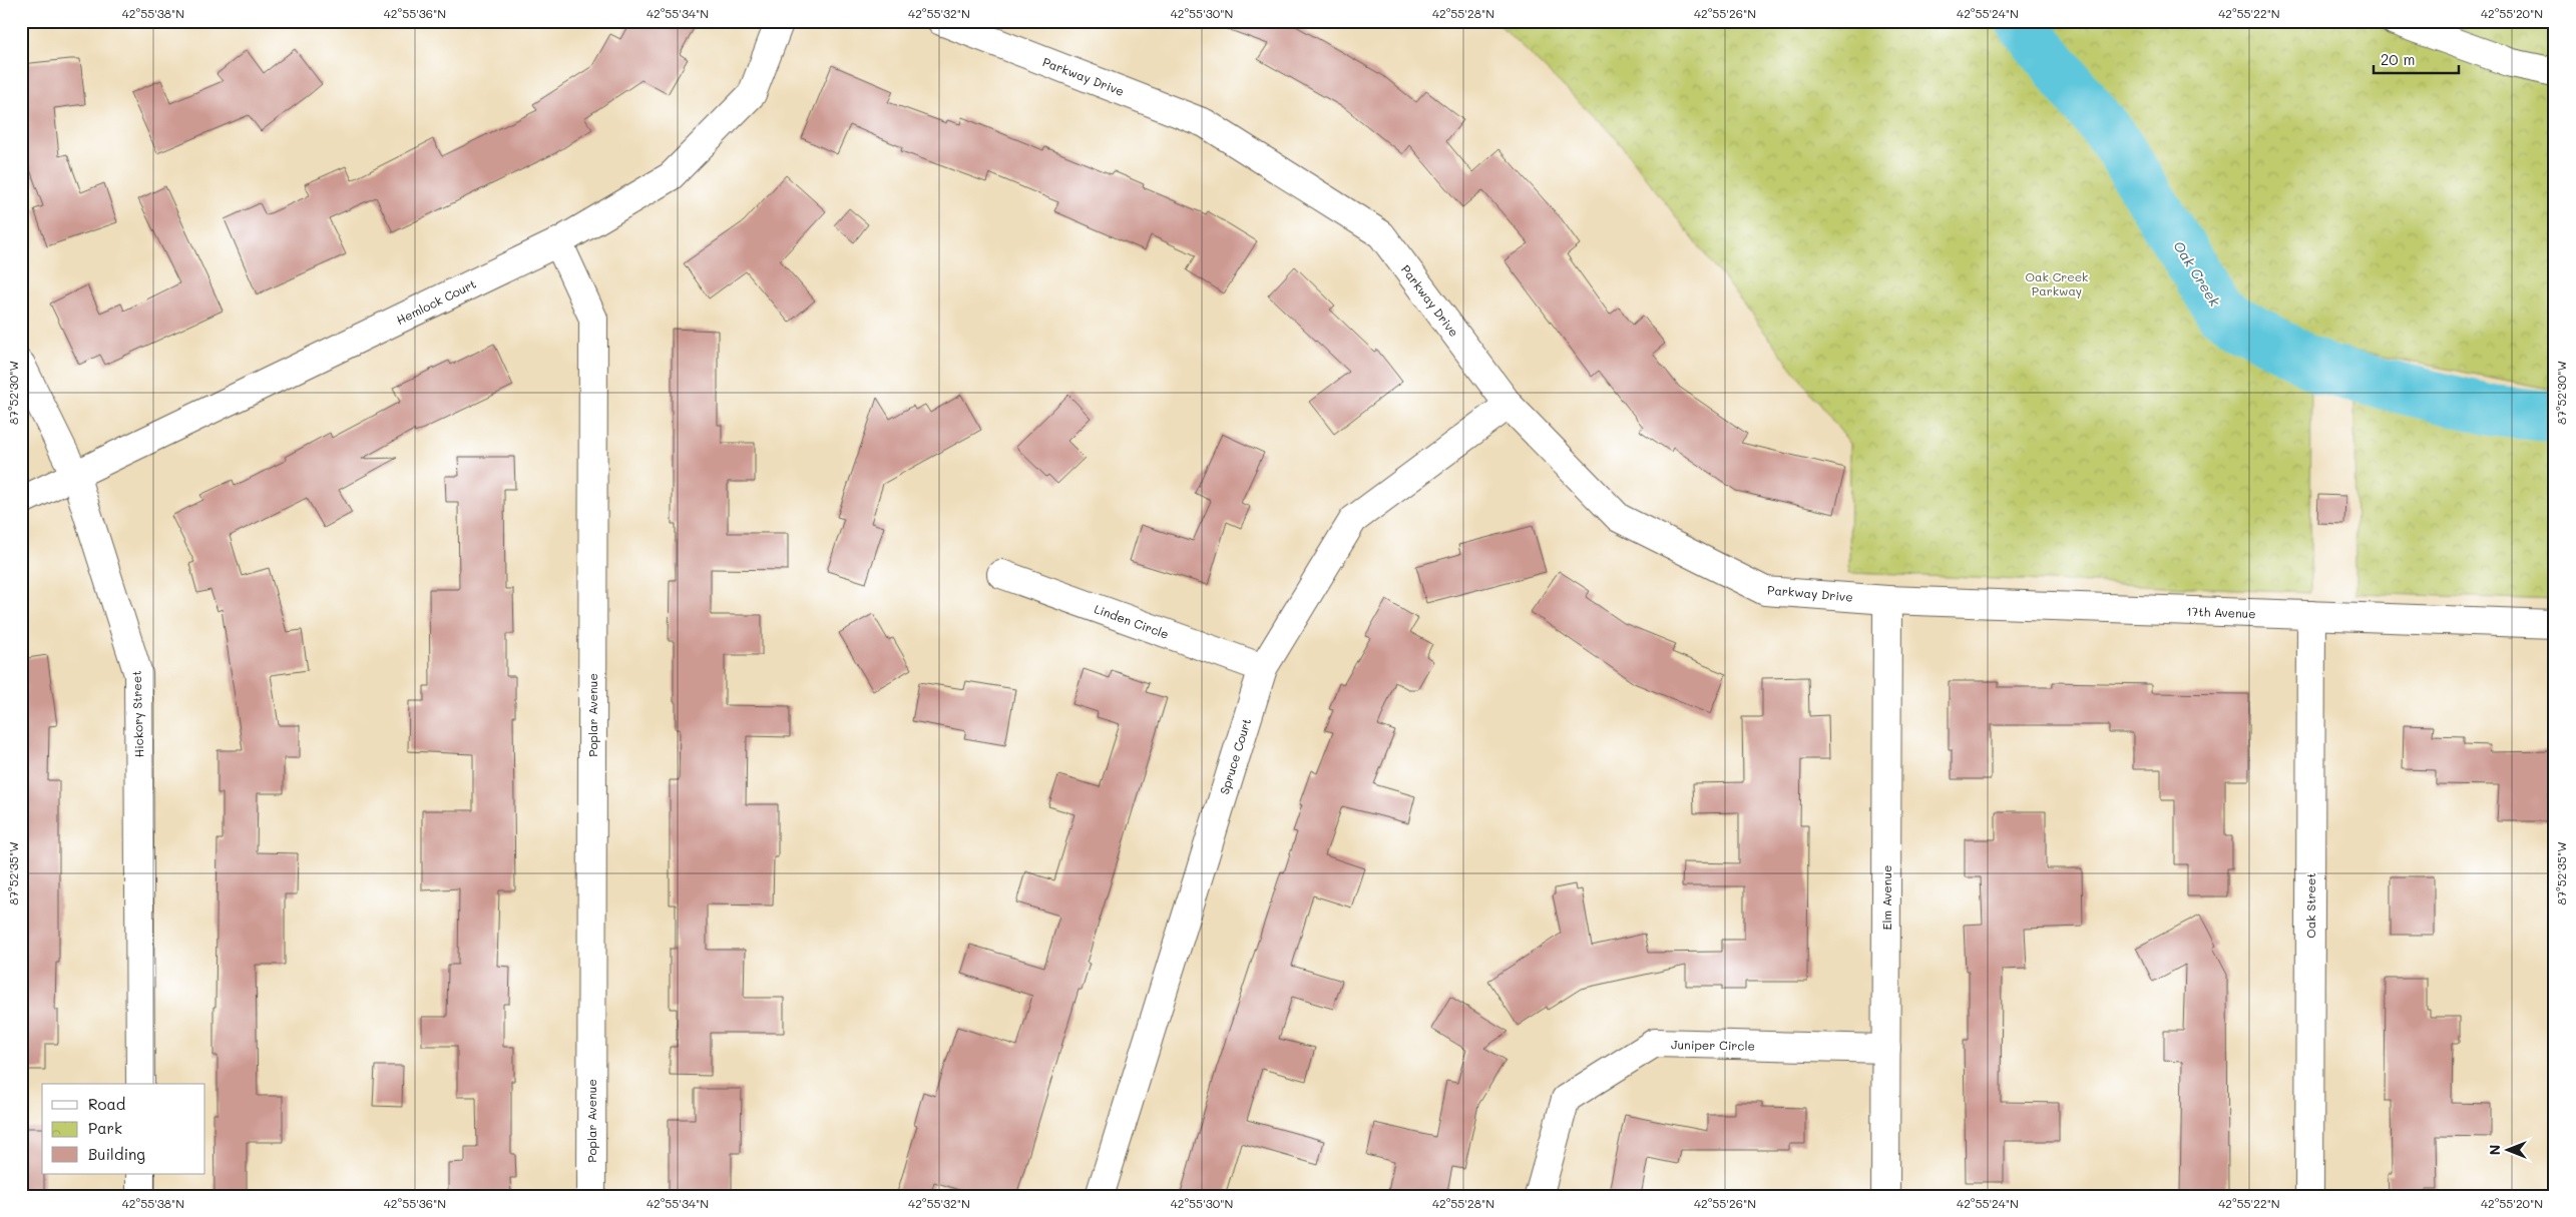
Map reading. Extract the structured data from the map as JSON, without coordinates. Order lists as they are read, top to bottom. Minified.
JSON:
{"streets":{"street":["Parkway Drive","Hemlock Court","17th Avenue","Linden Circle","Hickory Street","Poplar Avenue","Spruce Court","Elm Avenue","Oak Street","Juniper Circle"]},"crossings":[["Parkway Drive","17th Avenue"],["Parkway Drive","Spruce Court"],["Parkway Drive","Elm Avenue"],["Hemlock Court","Hickory Street"],["Hemlock Court","Poplar Avenue"],["17th Avenue","Elm Avenue"],["17th Avenue","Oak Street"],["Linden Circle","Spruce Court"],["Elm Avenue","Juniper Circle"]],"water":["Oak Creek"],"parks":["Oak Creek Parkway"],"legend":["Road","Park","Building"],"scale_bar":"20 m","north":"left","coordinates":["42°55'38\"N","42°55'36\"N","42°55'34\"N","42°55'32\"N","42°55'30\"N","42°55'28\"N","42°55'26\"N","42°55'24\"N","42°55'22\"N","42°55'20\"N","87°52'30\"W","87°52'35\"W"]}
